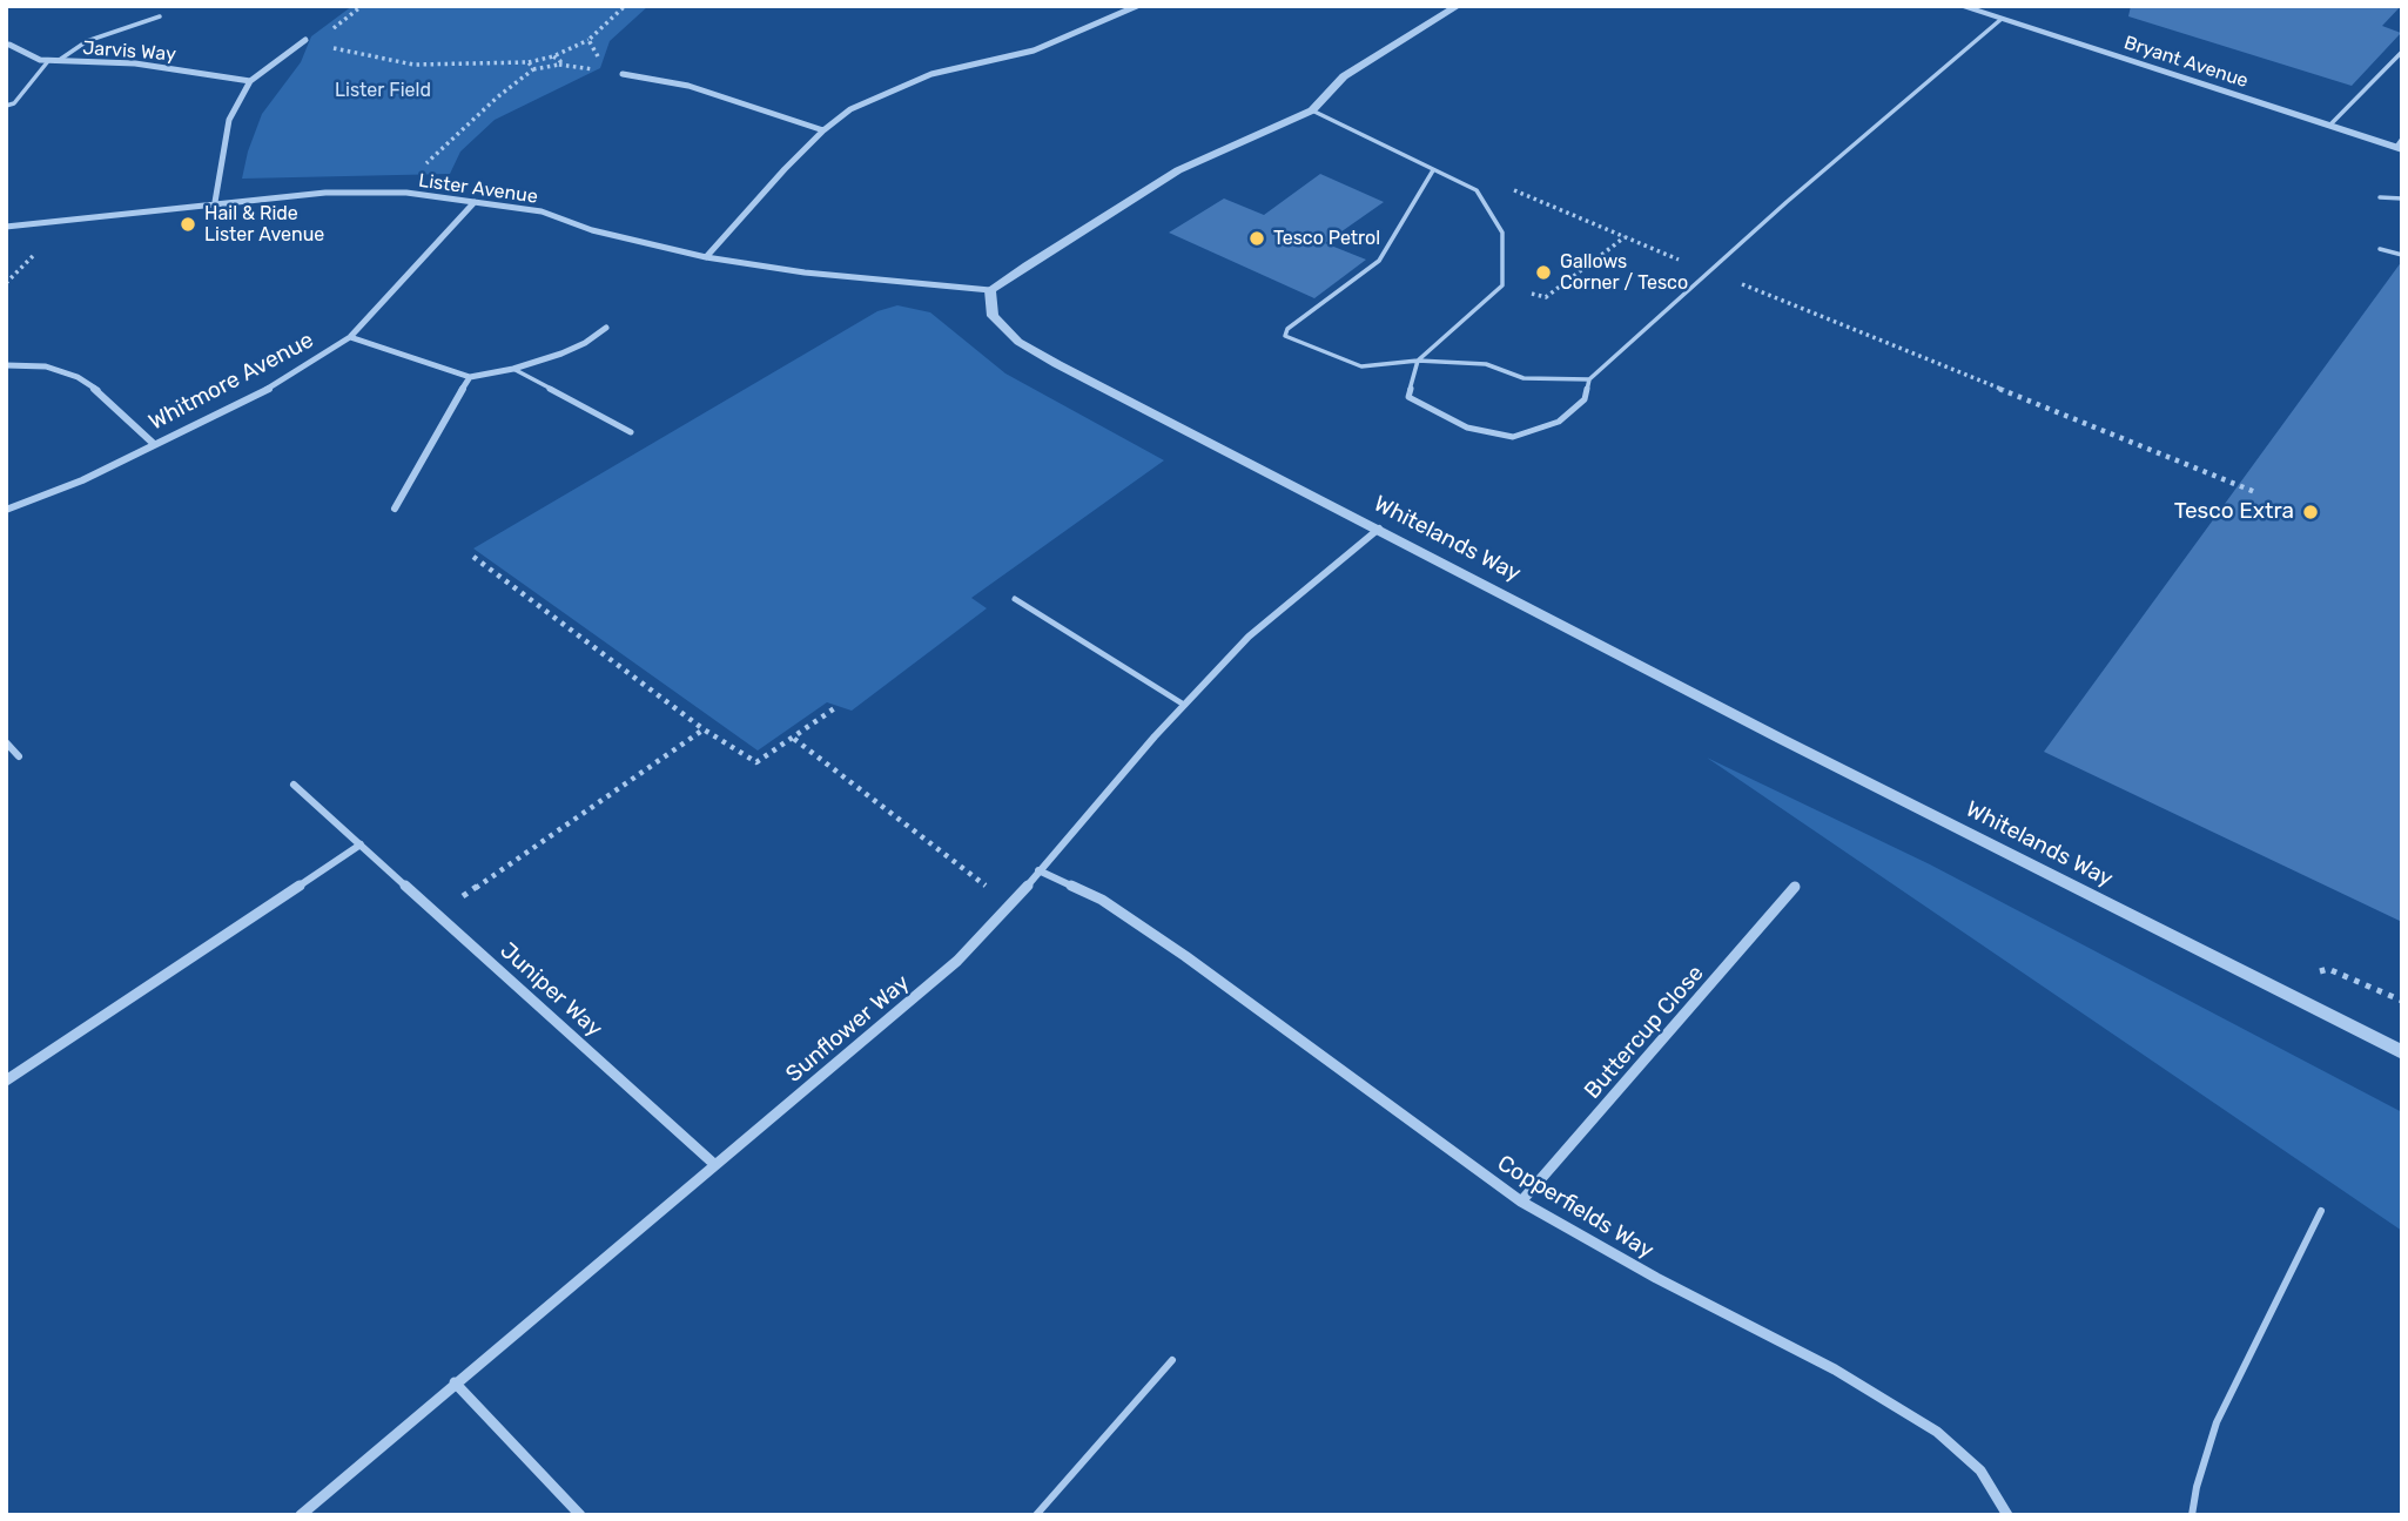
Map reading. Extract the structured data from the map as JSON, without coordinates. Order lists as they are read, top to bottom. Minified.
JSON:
{"streets":{"street":["Jarvis Way","Bryant Avenue","Lister Avenue","Whitmore Avenue","Whitelands Way","Juniper Way","Sunflower Way","Buttercup Close","Copperfields Way"]},"crossings":[["Lister Avenue","Whitmore Avenue"],["Lister Avenue","Whitelands Way"],["Whitelands Way","Sunflower Way"],["Juniper Way","Sunflower Way"],["Sunflower Way","Copperfields Way"],["Buttercup Close","Copperfields Way"]],"parks":["Lister Field"],"places":["Hail & Ride Lister Avenue","Tesco Petrol","Gallows Corner / Tesco","Tesco Extra"]}
